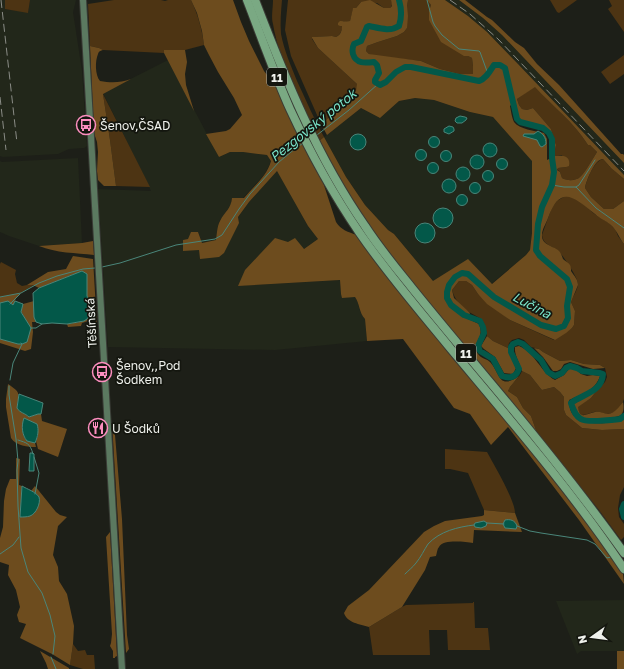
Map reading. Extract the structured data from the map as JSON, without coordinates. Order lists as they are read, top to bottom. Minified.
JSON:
{"streets":{"highway":["11"],"main road":["Těšínská"]},"water":["Pezgovský potok","Lučina"],"places":{"bus stop":["Šenov,ČSAD","Šenov,,Pod Šodkem"],"restaurant":["U Šodků"]},"north":"left"}
